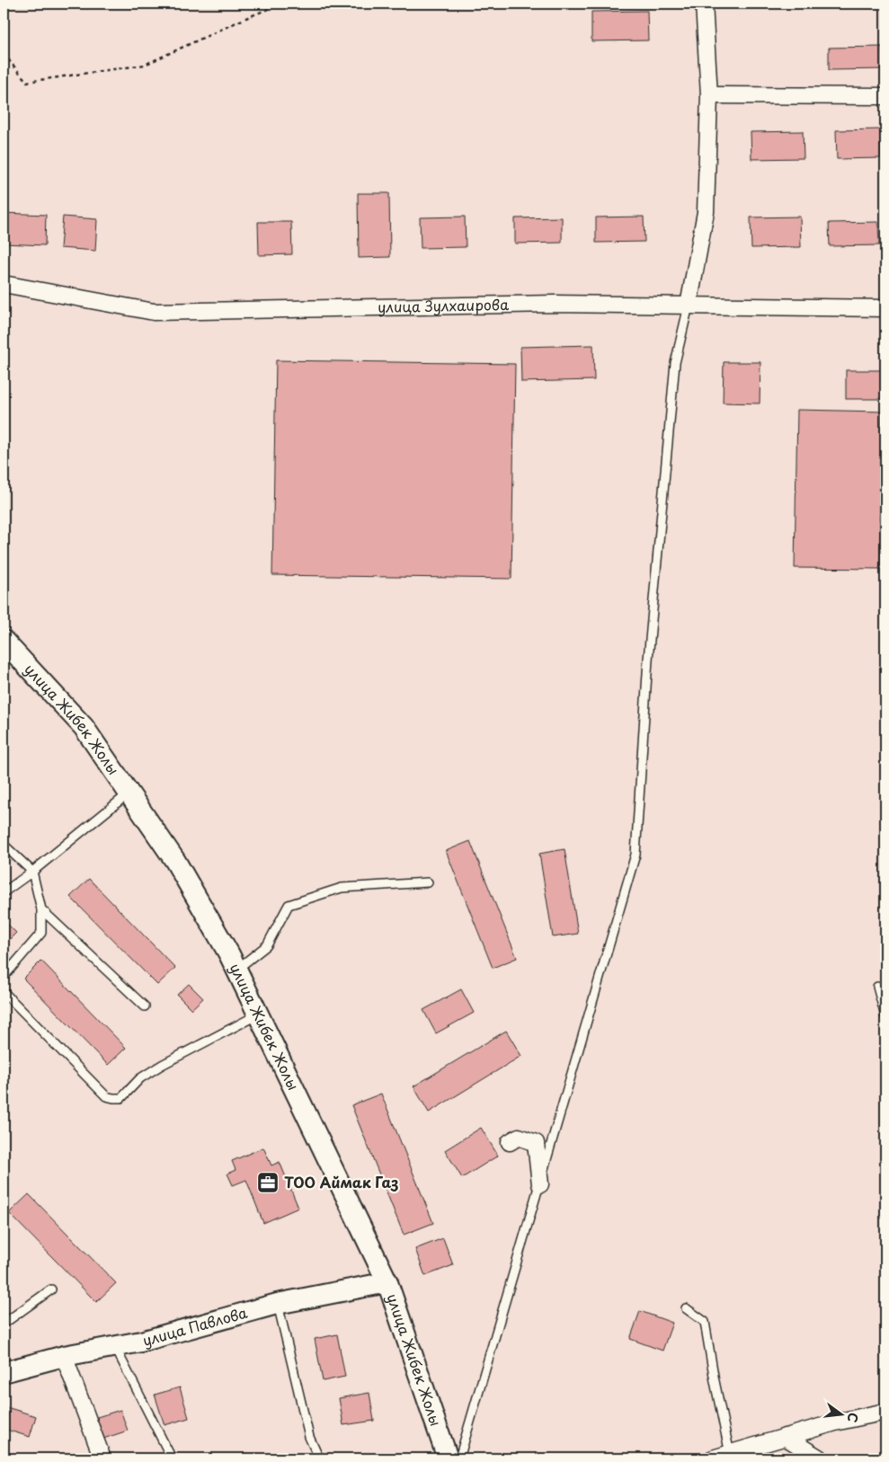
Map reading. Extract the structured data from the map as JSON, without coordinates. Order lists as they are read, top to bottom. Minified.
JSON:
{"streets":{"street":["улица Зулхаирова","улица Жибек Жолы","улица Павлова"]},"crossings":[["улица Жибек Жолы","улица Павлова"]],"places":{"office":["ТОО Аймак Газ"]},"north":"right"}
